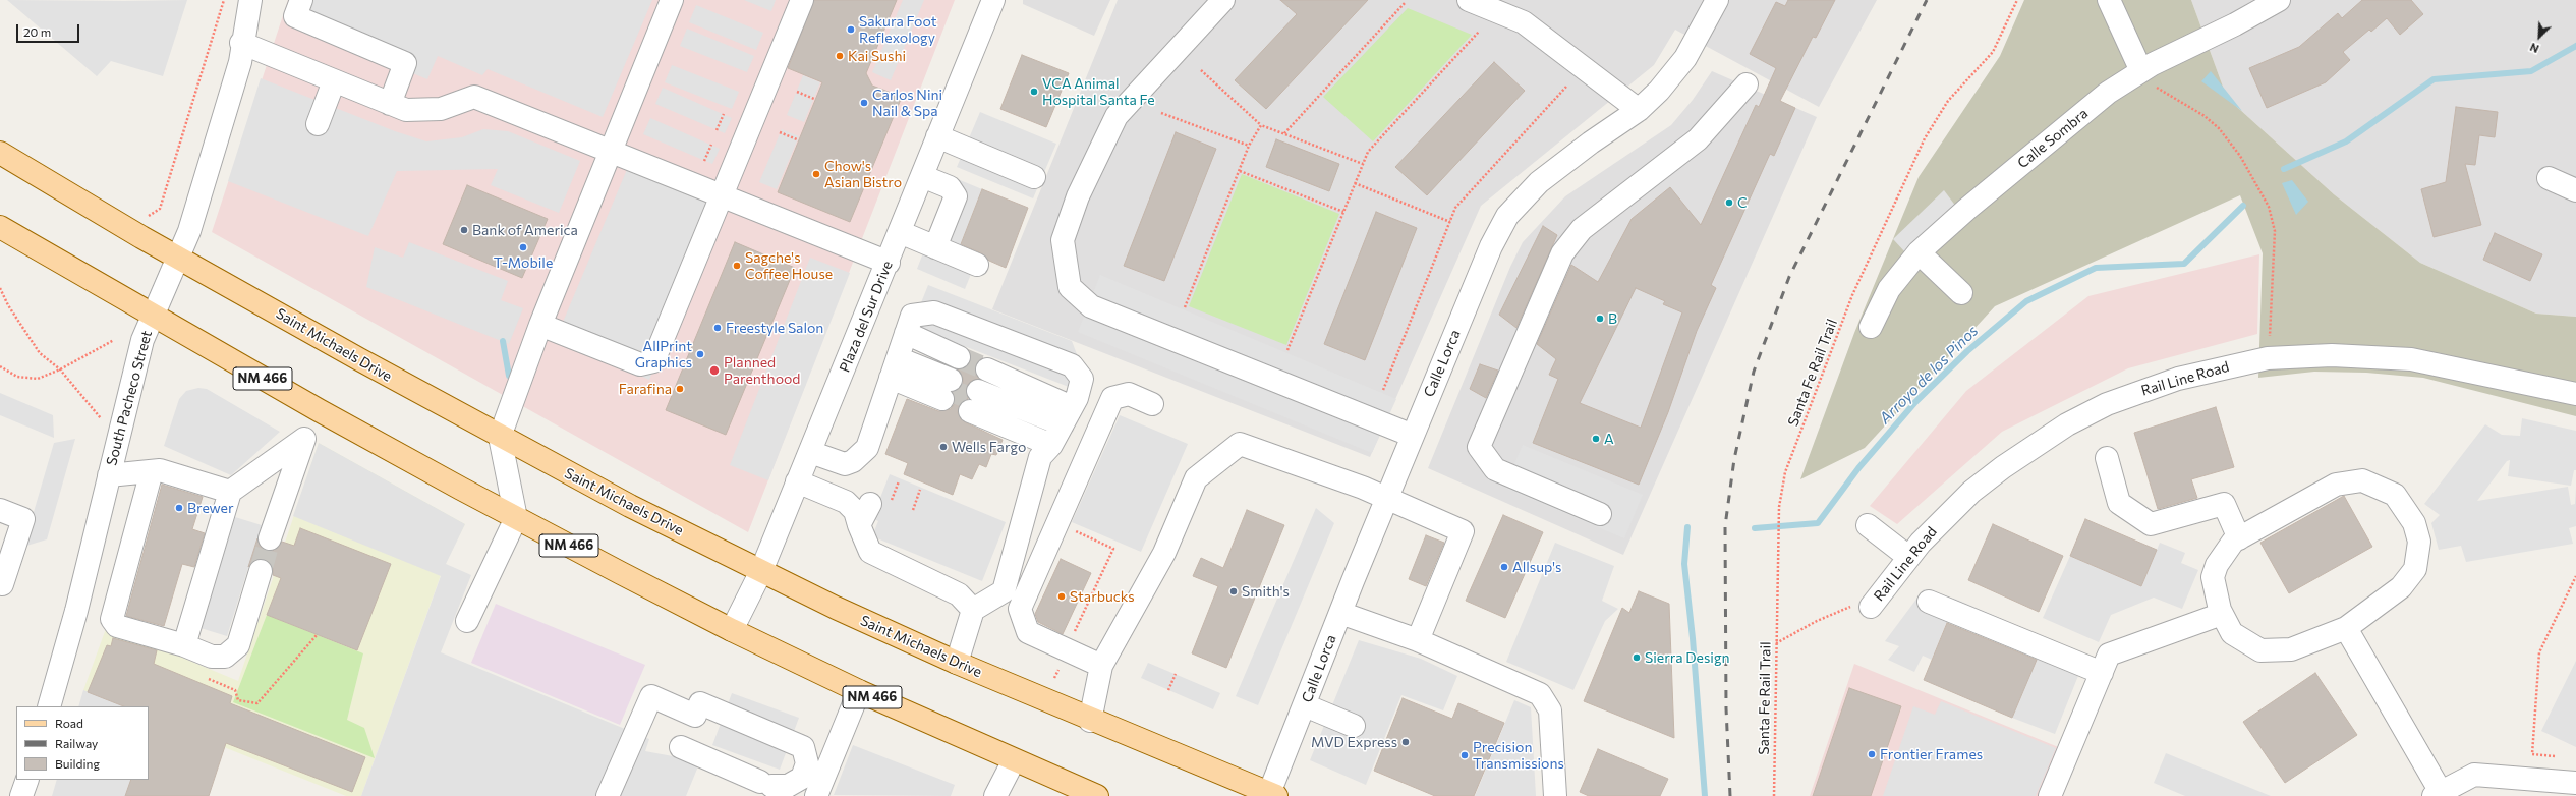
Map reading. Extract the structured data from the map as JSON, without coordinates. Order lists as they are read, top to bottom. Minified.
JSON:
{"streets":{"main road":["Saint Michaels Drive","NM 466"],"street":["Calle Sombra","Plaza del Sur Drive","Calle Lorca","Rail Line Road","South Pacheco Street"],"path":["Santa Fe Rail Trail"]},"crossings":[["Plaza del Sur Drive","Saint Michaels Drive"],["Plaza del Sur Drive","NM 466"],["Saint Michaels Drive","Calle Lorca"],["Saint Michaels Drive","South Pacheco Street"],["NM 466","South Pacheco Street"]],"water":["Arroyo de los Pinos"],"places":["Sakura Foot Reflexology","Kai Sushi","VCA Animal Hospital Santa Fe","Carlos Nini Nail & Spa","Chow's Asian Bistro","C","Bank of America","T-Mobile","Sagche's Coffee House","B","Freestyle Salon","AllPrint Graphics","Planned Parenthood","Farafina","A","Wells Fargo","Brewer","Allsup's","Smith's","Starbucks","Sierra Design","MVD Express","Frontier Frames","Precision Transmissions"],"legend":["Road","Railway","Building"],"scale_bar":"20 m","north":"bottom left"}
